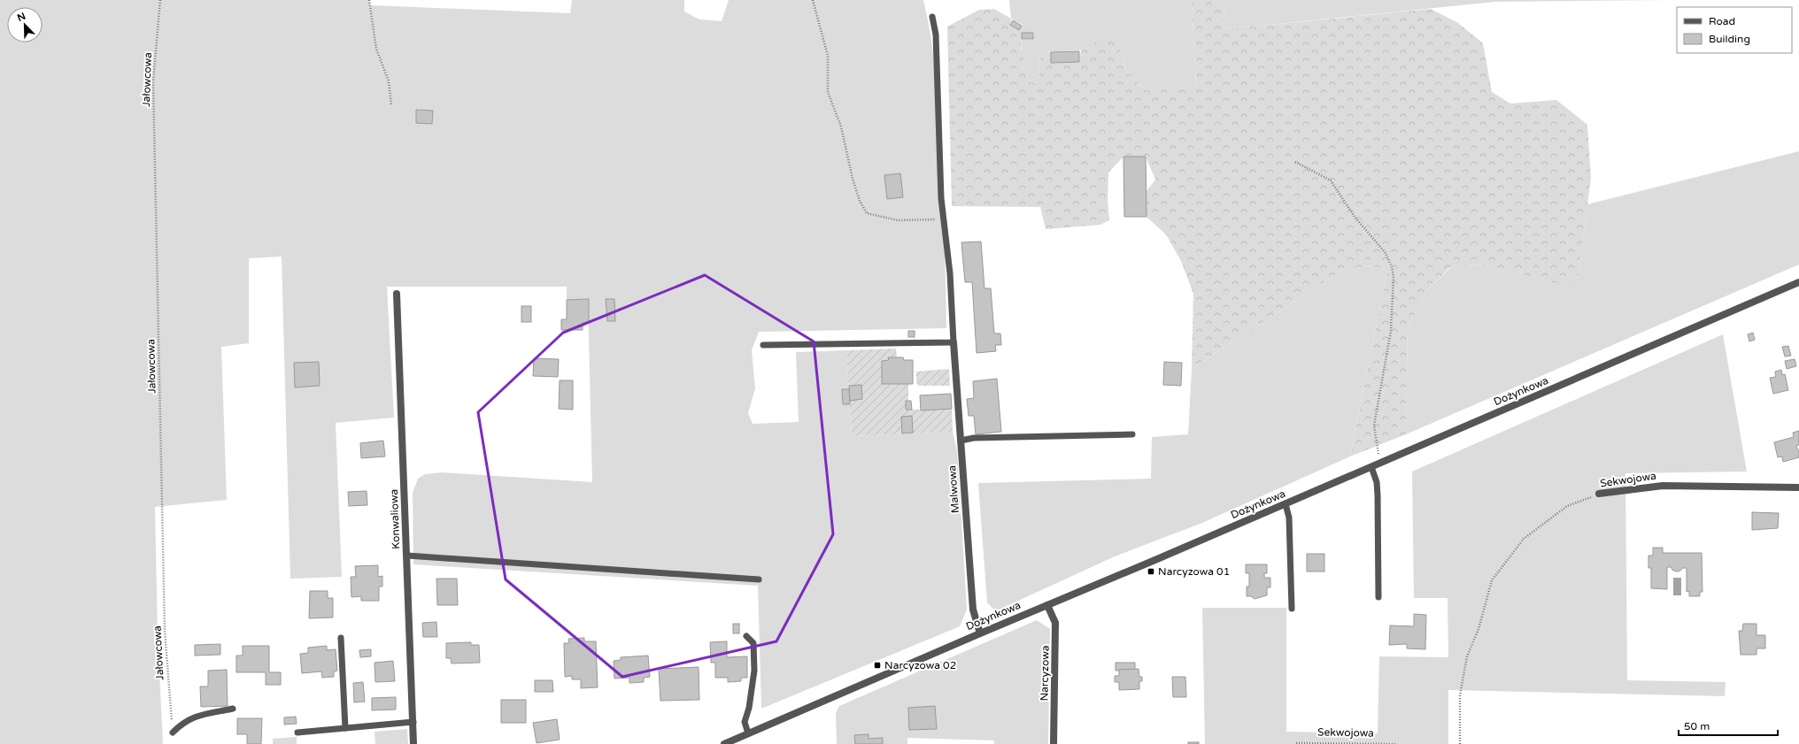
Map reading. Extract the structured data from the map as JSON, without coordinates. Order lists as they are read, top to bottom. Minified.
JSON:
{"streets":{"street":["Dożynkowa","Sekwojowa","Malwowa","Konwaliowa","Narcyzowa"],"path":["Jałowcowa"]},"crossings":[["Dożynkowa","Malwowa"],["Dożynkowa","Narcyzowa"]],"places":{"transit":["Narcyzowa 01","Narcyzowa 02"]},"legend":["Road","Building"],"scale_bar":"50 m","north":"top left"}
